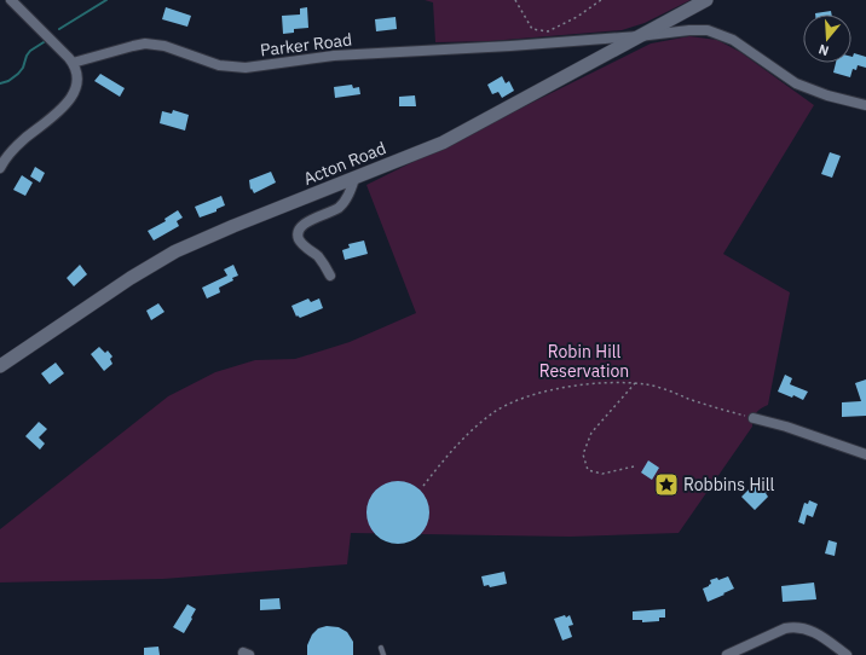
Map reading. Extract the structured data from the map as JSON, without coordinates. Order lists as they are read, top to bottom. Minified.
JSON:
{"streets":{"main road":["Acton Road"],"street":["Parker Road"]},"crossings":[["Parker Road","Acton Road"]],"parks":["Robin Hill Reservation"],"places":{"place":["Robbins Hill"]},"north":"bottom"}
